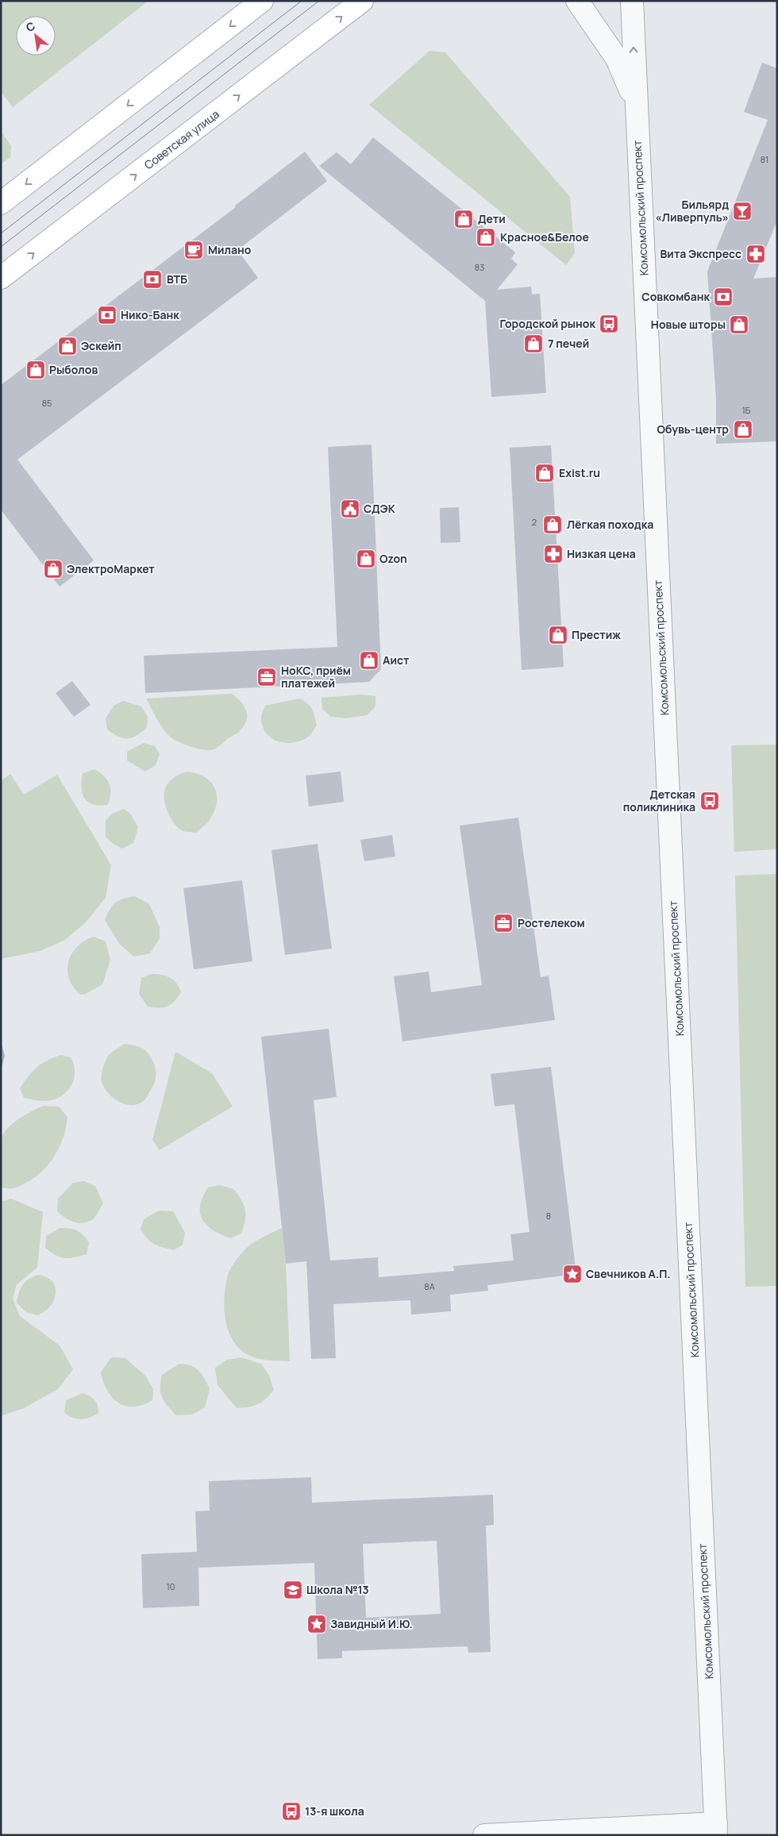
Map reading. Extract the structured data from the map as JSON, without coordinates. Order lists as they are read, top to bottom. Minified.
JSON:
{"streets":{"main road":["Советская улица"],"street":["Комсомольский проспект"]},"places":{"bar":["Бильярд «Ливерпуль»"],"shop":["Дети","Красное&Белое","Новые шторы","7 печей","Эскейп","Рыболов","Обувь-центр","Exist.ru","Лёгкая походка","Ozon","ЭлектроМаркет","Престиж","Аист"],"cafe":["Милано"],"pharmacy":["Вита Экспресс","Низкая цена"],"bank":["ВТБ","Совкомбанк","Нико-Банк"],"bus stop":["Городской рынок","Детская поликлиника","13-я школа"],"public building":["СДЭК"],"office":["НоКС, приём платежей","Ростелеком"],"place":["Свечников А.П.","Завидный И.Ю."],"school or university":["Школа №13"]},"house_numbers":["81","83","85","1Б","2","8","8А","10"],"north":"top left"}
